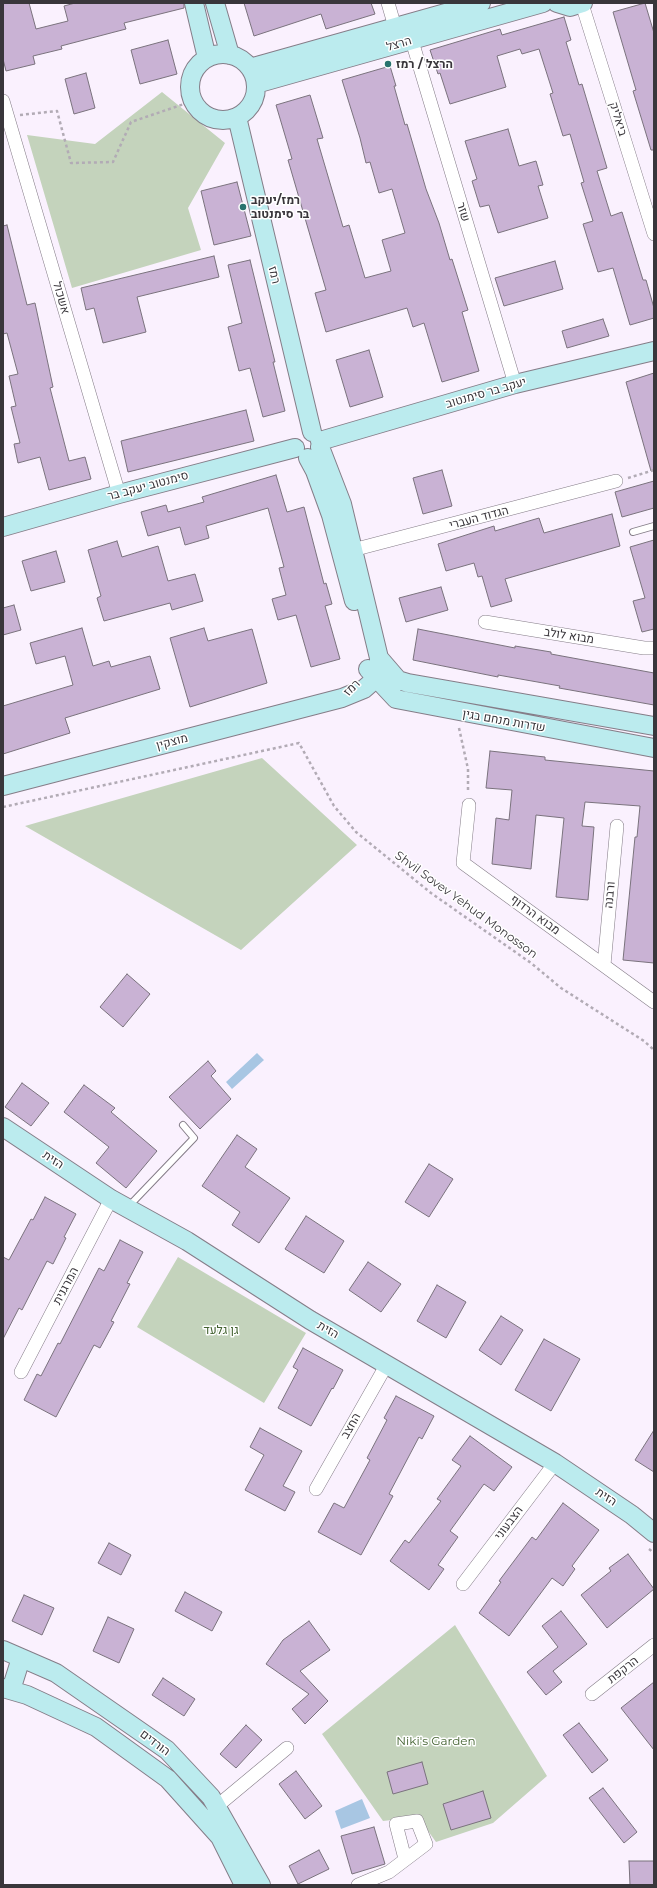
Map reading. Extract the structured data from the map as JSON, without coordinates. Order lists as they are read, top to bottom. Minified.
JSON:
{"streets":{"street":["הרצל","ביאליק","שזר","רמז","אשכול","יעקב בר סימנטוב","סימנטוב יעקב בר","הגדוד העברי","מבוא לולב","שדרות מנחם בגין","מוצקין","ורבנה","מבוא הרדוף","הזית","המרגנית","החצב","הצבעוני","הרקפת","הורדים"],"path":["Shvil Sovev Yehud Monosson"]},"crossings":[["הרצל","שזר"],["הרצל","רמז"],["שזר","יעקב בר סימנטוב"],["רמז","יעקב בר סימנטוב"],["רמז","סימנטוב יעקב בר"],["רמז","הגדוד העברי"],["רמז","שדרות מנחם בגין"],["רמז","מוצקין"],["אשכול","סימנטוב יעקב בר"],["יעקב בר סימנטוב","סימנטוב יעקב בר"],["ורבנה","מבוא הרדוף"],["הזית","המרגנית"],["הזית","החצב"],["הזית","הצבעוני"]],"parks":["גן גלעד","Niki's Garden"],"places":["הרצל / רמז","רמז/יעקב בר סימנטוב"]}
